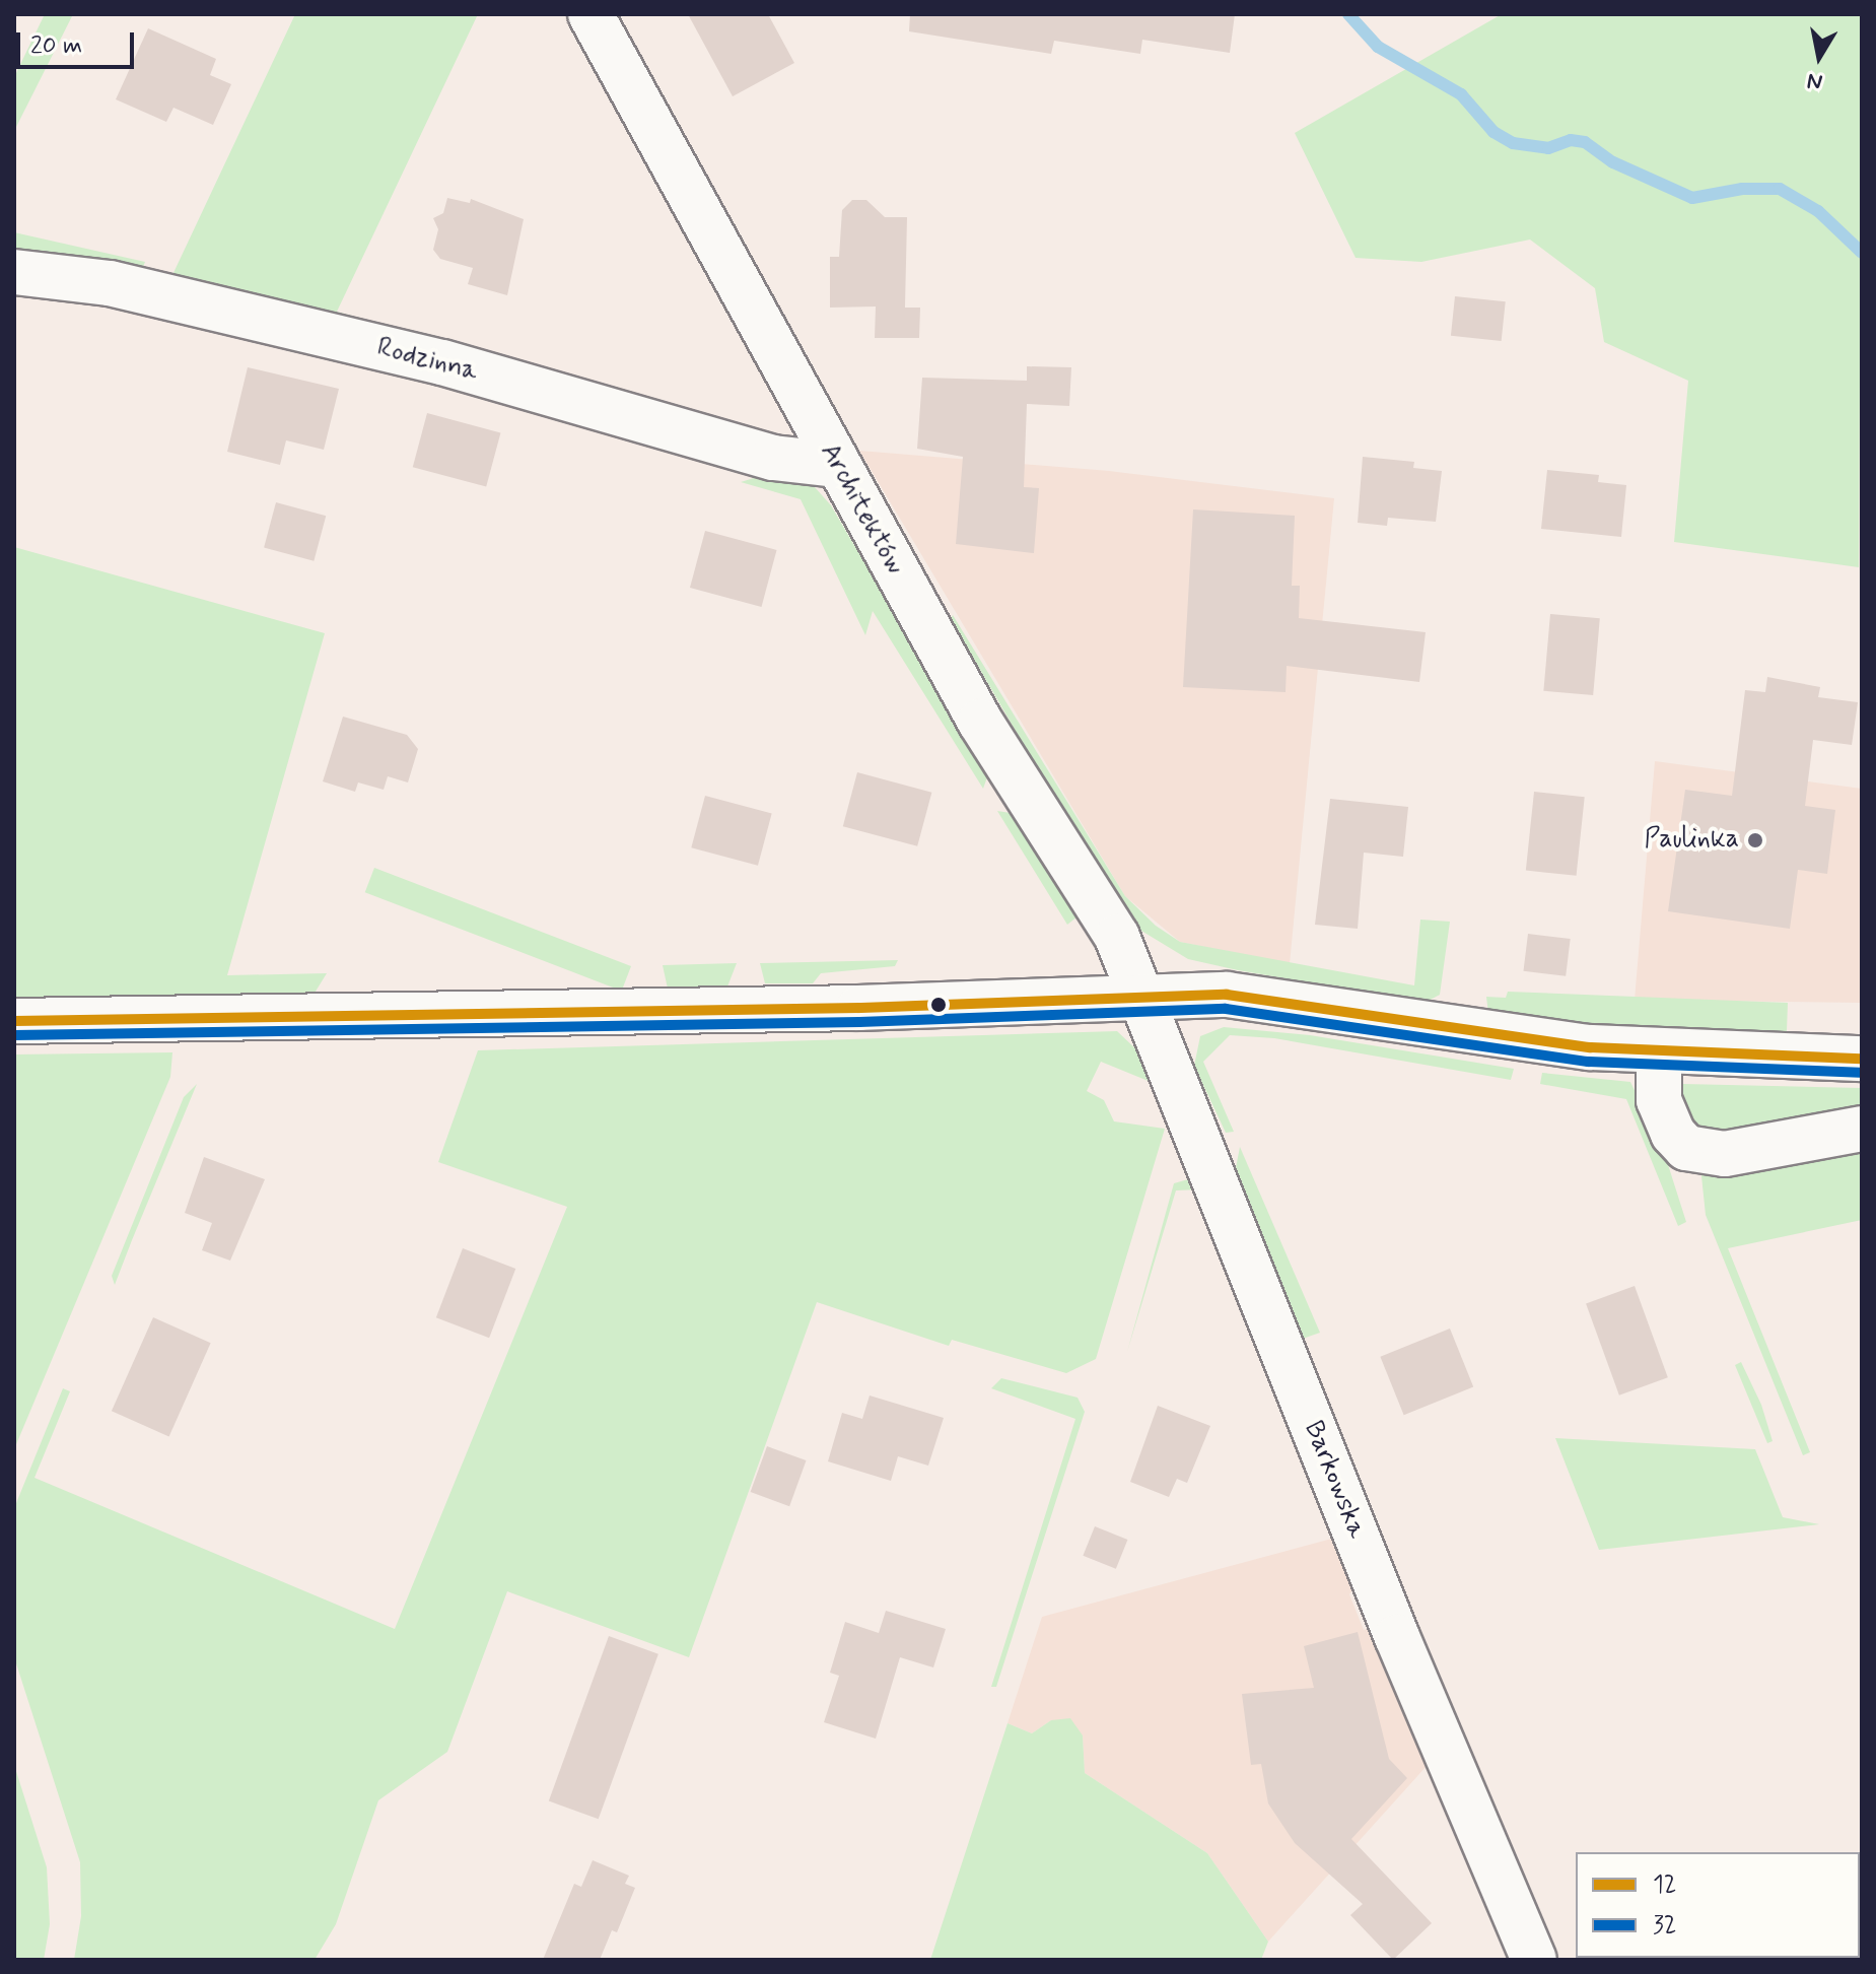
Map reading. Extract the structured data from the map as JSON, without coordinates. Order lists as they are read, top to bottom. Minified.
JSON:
{"streets":{"street":["Rodzinna","Architektów","Barkowska"]},"crossings":[["Rodzinna","Architektów"],["Architektów","Barkowska"]],"places":["Paulinka"],"lines":["transit line 12","transit line 32"],"legend":["12","32"],"scale_bar":"20 m","north":"bottom"}
